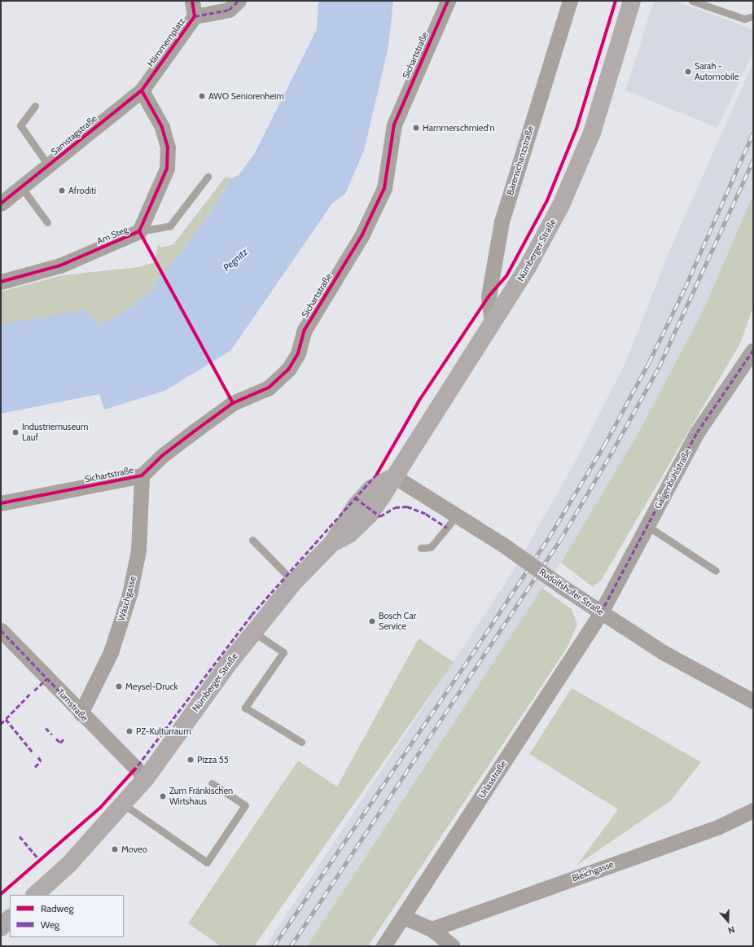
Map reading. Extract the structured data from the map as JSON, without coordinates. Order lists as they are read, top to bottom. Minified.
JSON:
{"streets":{"street":["Hämmernplatz","Sichartstraße","Samstagstraße","Bärenschanzstraße","Am Steg","Nürnberger Straße","Galgenbühlstraße","Rudolfshofer Straße","Wäschgasse","Turnstraße","Urlasstraße","Bleichgasse"]},"crossings":[["Hämmernplatz","Samstagstraße"],["Hämmernplatz","Am Steg"],["Sichartstraße","Wäschgasse"],["Samstagstraße","Am Steg"],["Bärenschanzstraße","Nürnberger Straße"],["Nürnberger Straße","Rudolfshofer Straße"],["Nürnberger Straße","Turnstraße"],["Galgenbühlstraße","Rudolfshofer Straße"],["Galgenbühlstraße","Urlasstraße"],["Rudolfshofer Straße","Urlasstraße"],["Wäschgasse","Turnstraße"]],"water":["Pegnitz"],"places":["Sarah - Automobile","AWO Seniorenheim","Hammerschmied'n","Afroditi","Industriemuseum Lauf","Bosch Car Service","Meysel-Druck","PZ-Kulturraum","Pizza 55","Zum Fränkischen Wirtshaus","Moveo"],"legend":["Radweg","Weg"],"north":"bottom"}
